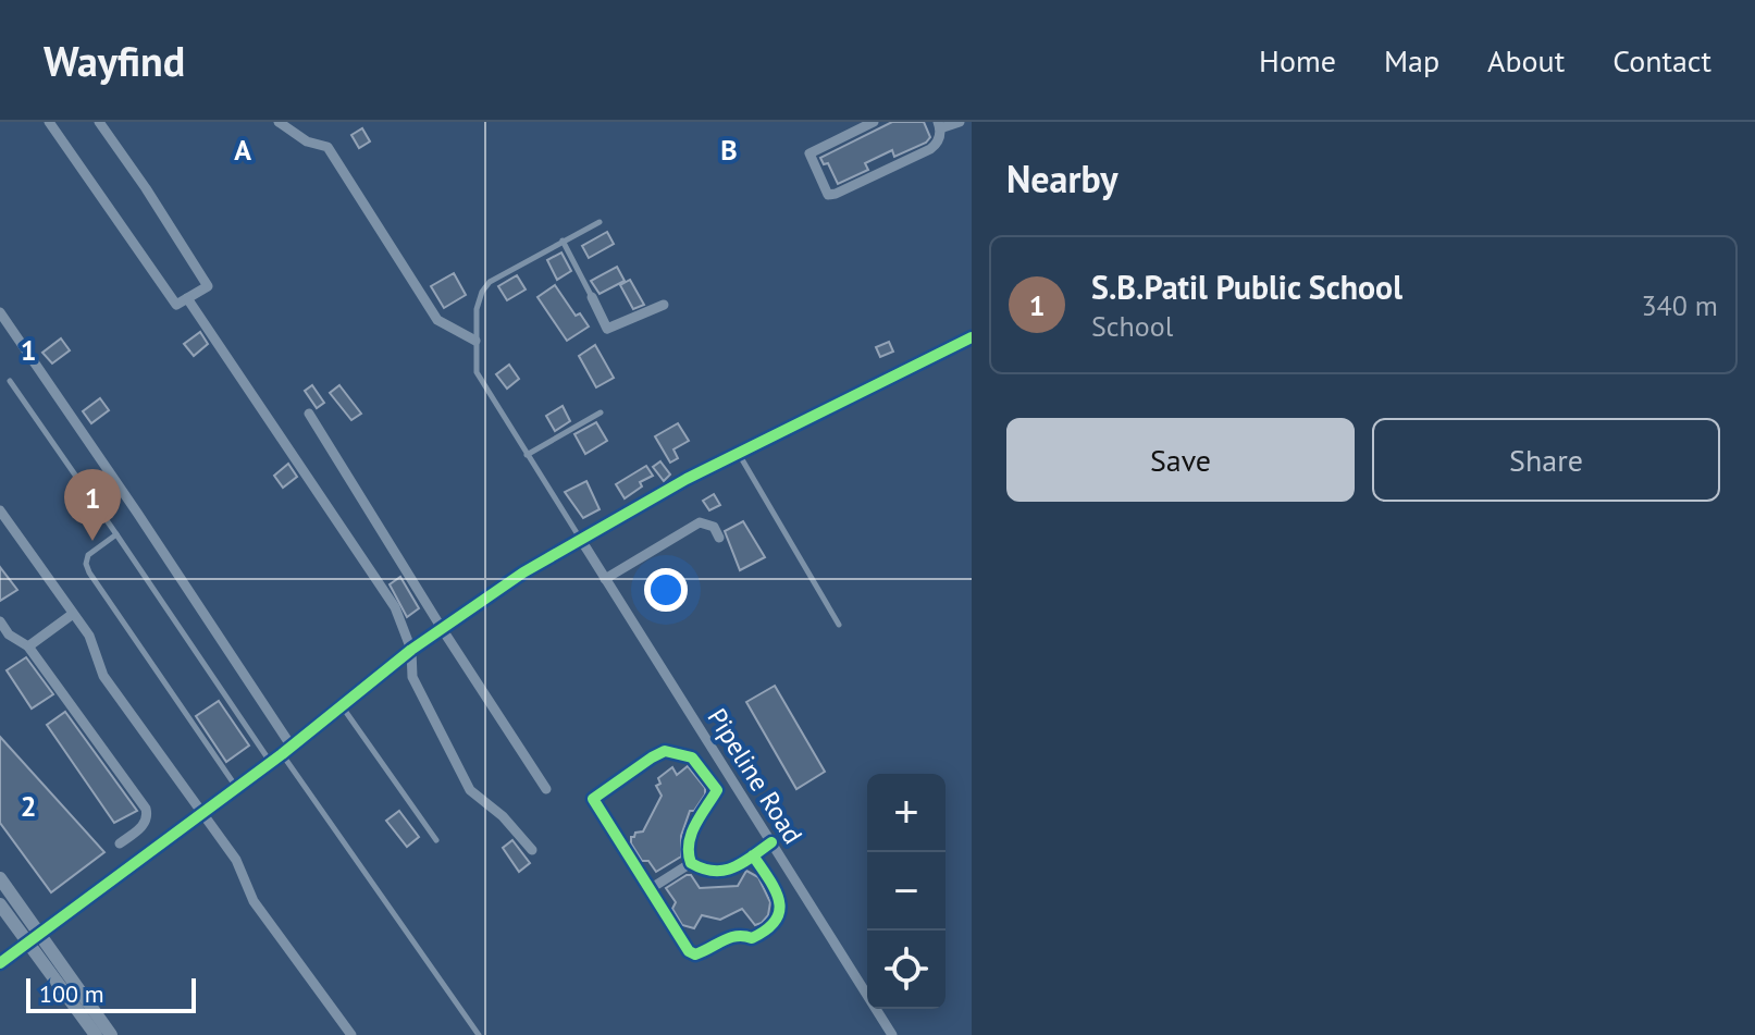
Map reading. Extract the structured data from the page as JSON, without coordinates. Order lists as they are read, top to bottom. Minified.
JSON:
{"streets":{"street":["Pipeline Road"]},"scale_bar":"100 m","page":{"header":"Wayfind","nav":["Home","Map","About","Contact"],"heading":"Nearby","list":[{"mark":"1","name":"S.B.Patil Public School","note":"School","value":"340 m"}],"buttons":["Save","Share"],"pins":"1","map_buttons":["+","−"],"scale":"100 m"},"grid":{"columns":["A","B"],"rows":["1","2"]}}
